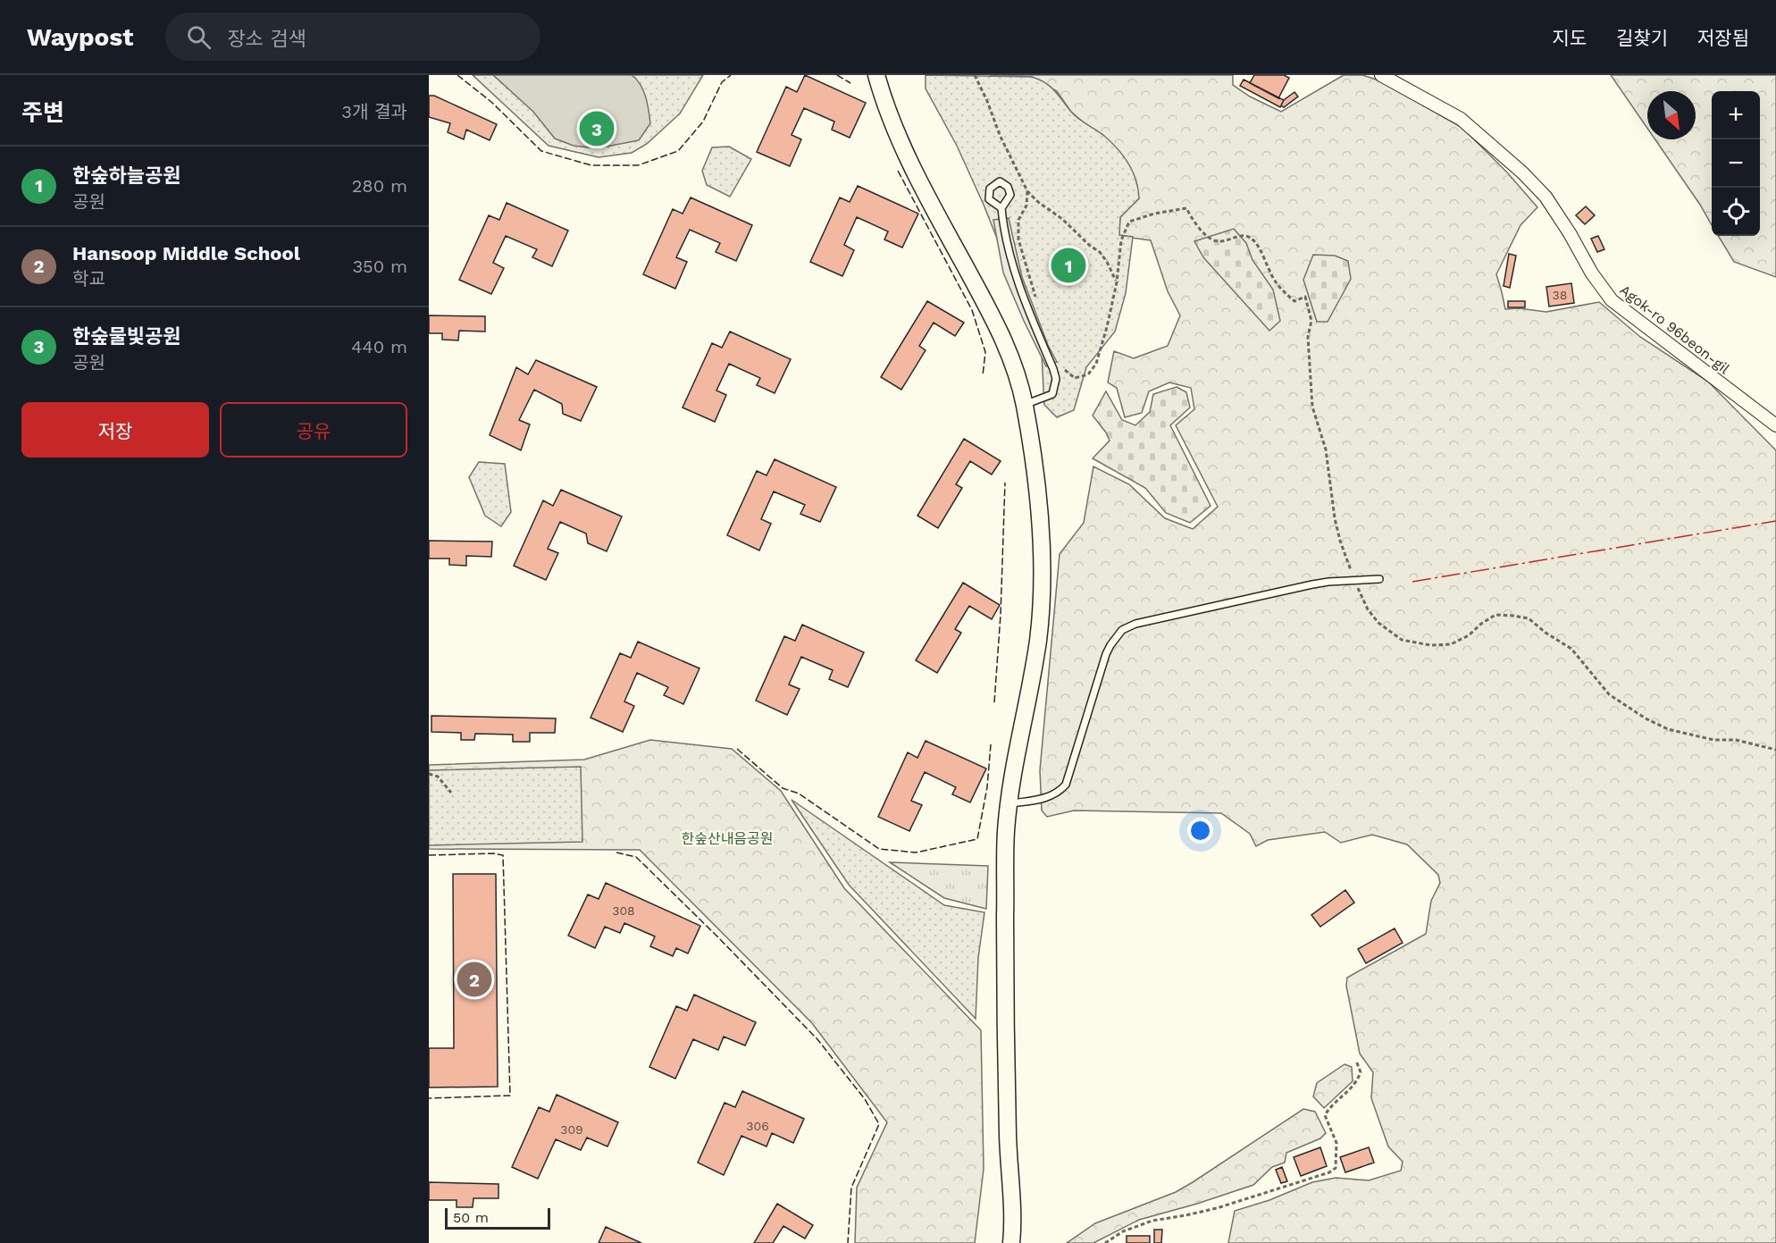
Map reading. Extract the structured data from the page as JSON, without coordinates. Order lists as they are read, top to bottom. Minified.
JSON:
{"streets":{"street":["Agok-ro 96beon-gil"]},"parks":["한숲산내음공원"],"house_numbers":["38","308","306","309"],"scale_bar":"50 m","north":"bottom right","page":{"header":"Waypost","search":"장소 검색","nav":["지도","길찾기","저장됨"],"heading":["주변","3개 결과"],"map_buttons":["+","−"],"pins":["3","1","2"],"list":[{"mark":"1","name":"한숲하늘공원","note":"공원","value":"280 m"},{"mark":"2","name":"Hansoop Middle School","note":"학교","value":"350 m"},{"mark":"3","name":"한숲물빛공원","note":"공원","value":"440 m"}],"buttons":["저장","공유"],"scale":"50 m"}}
